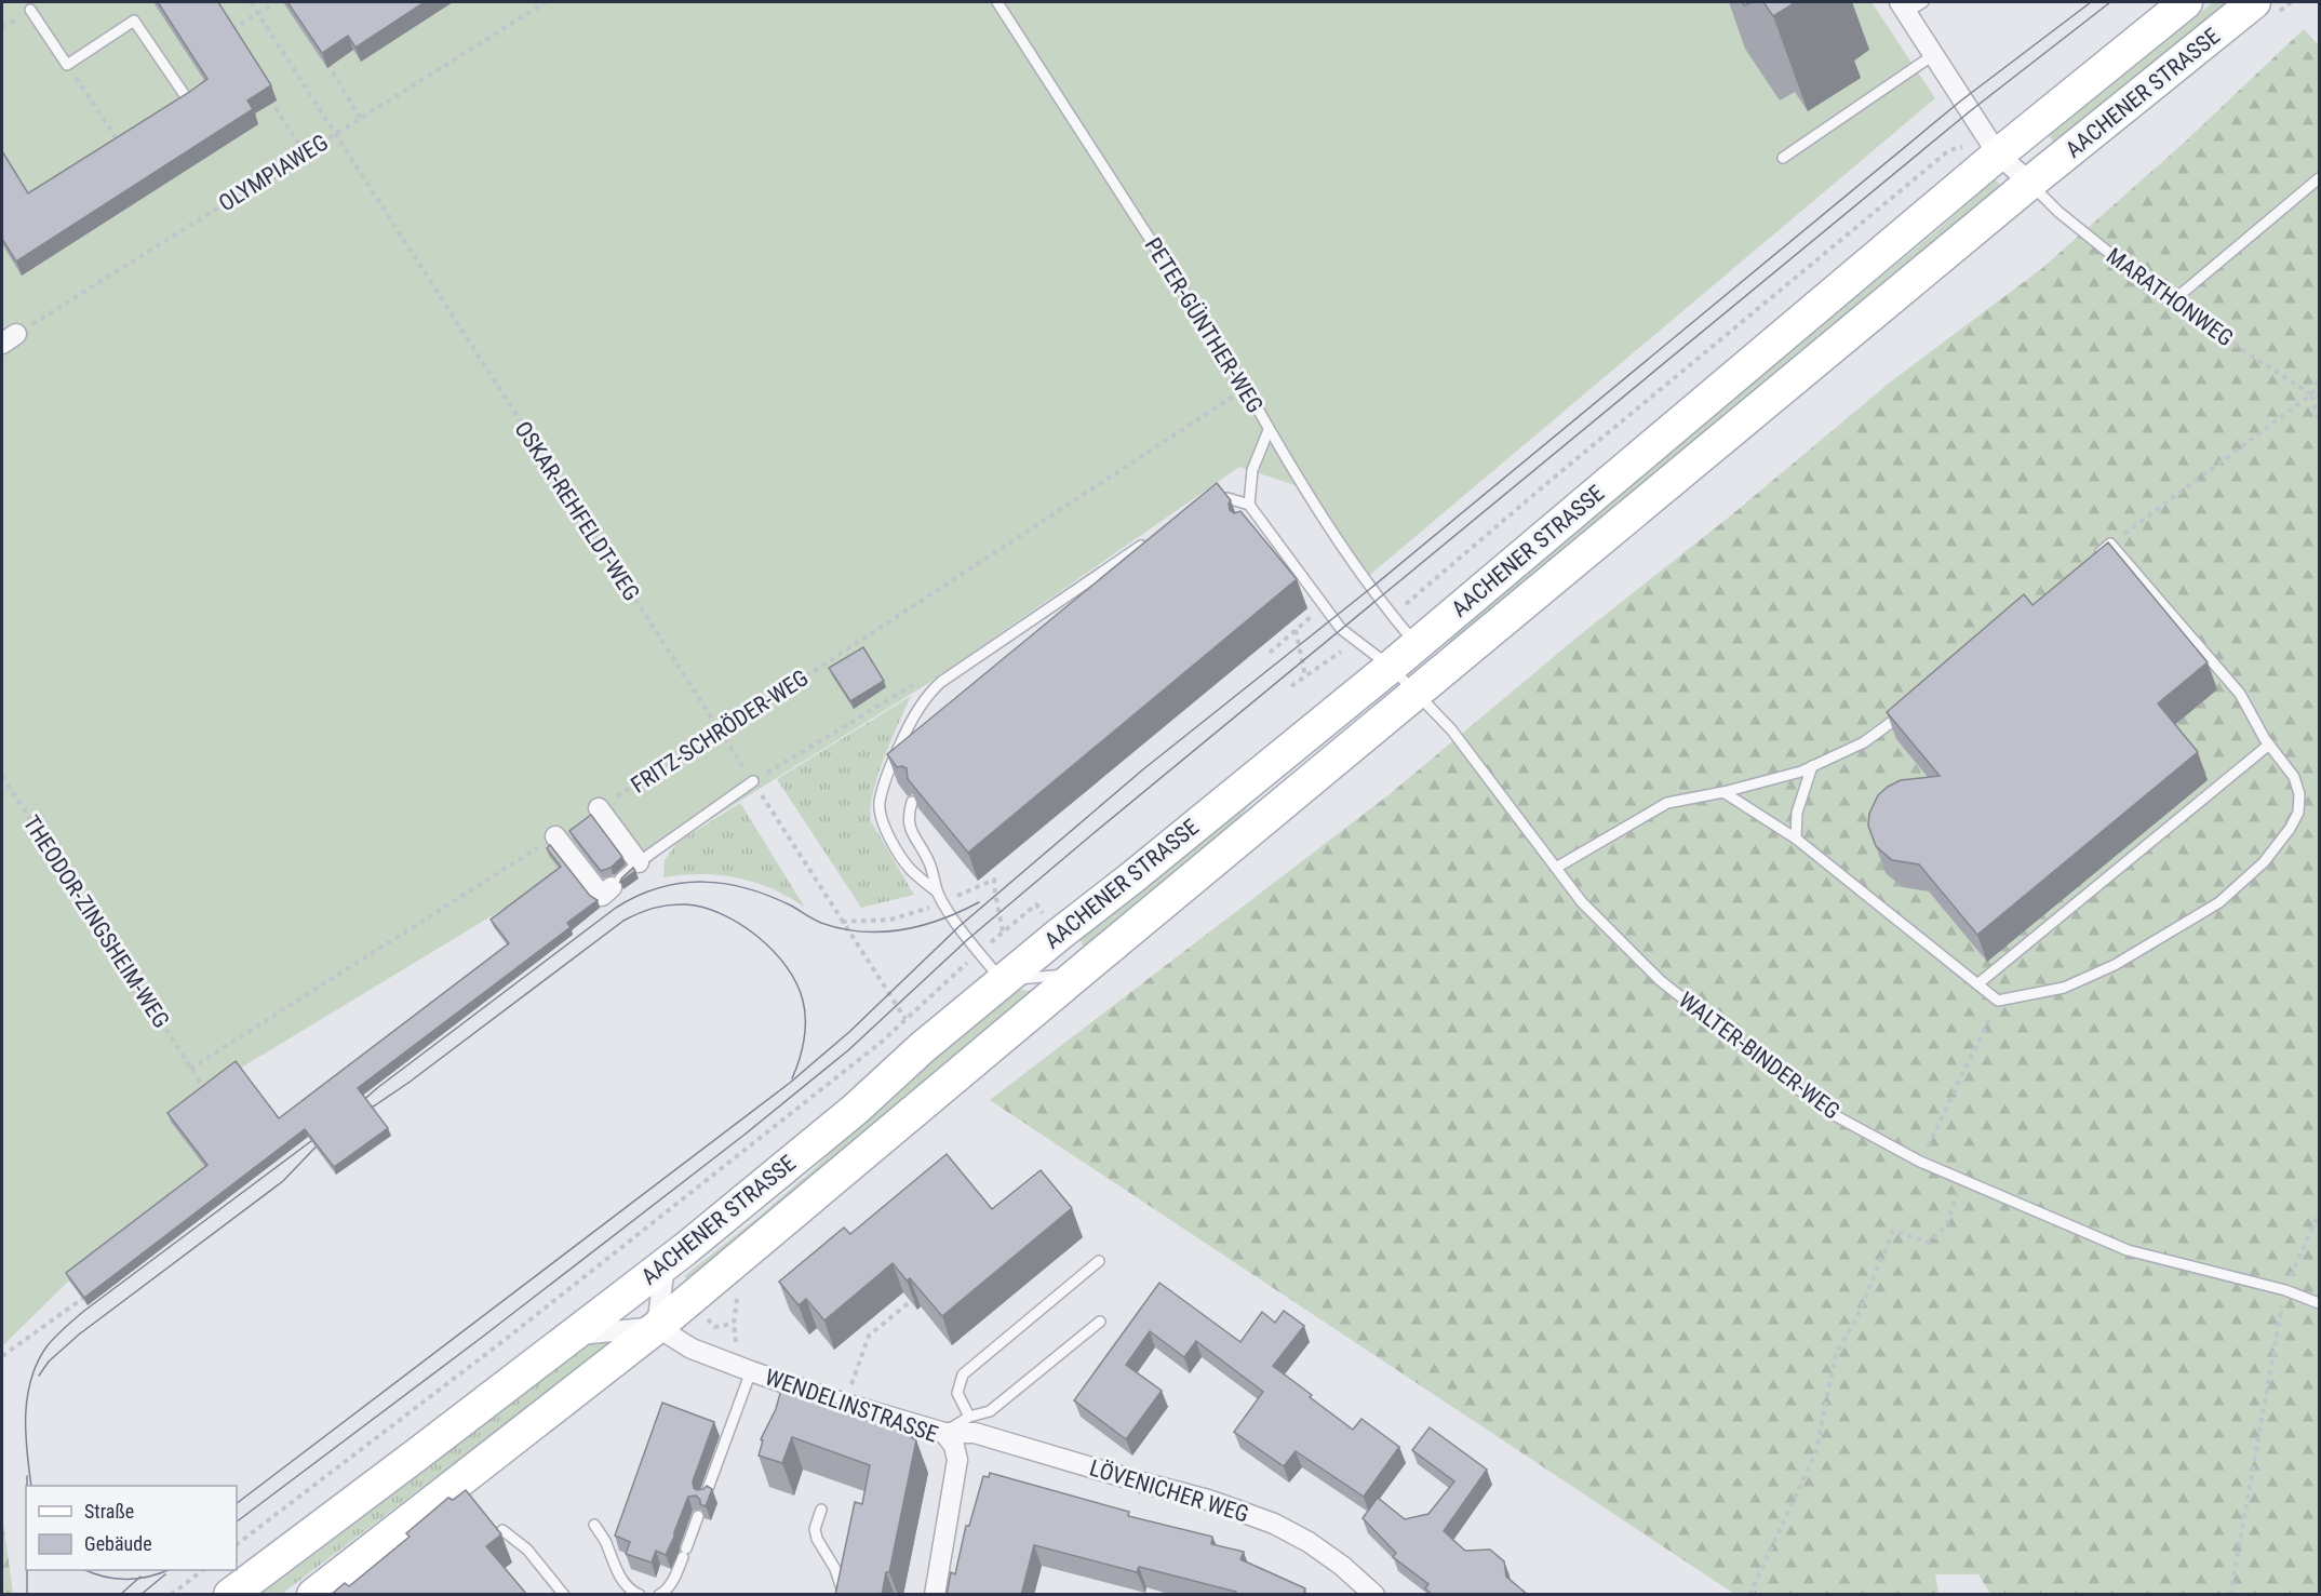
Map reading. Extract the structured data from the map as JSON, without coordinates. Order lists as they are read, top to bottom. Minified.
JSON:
{"streets":{"main road":["AACHENER STRASSE"],"street":["WENDELINSTRASSE","LÖVENICHER WEG"],"lane":["MARATHONWEG","PETER-GÜNTHER-WEG","WALTER-BINDER-WEG"],"path":["OLYMPIAWEG","OSKAR-REHFELDT-WEG","FRITZ-SCHRÖDER-WEG","THEODOR-ZINGSHEIM-WEG"]},"crossings":[["AACHENER STRASSE","MARATHONWEG"],["AACHENER STRASSE","PETER-GÜNTHER-WEG"],["AACHENER STRASSE","WALTER-BINDER-WEG"],["AACHENER STRASSE","WENDELINSTRASSE"],["OLYMPIAWEG","OSKAR-REHFELDT-WEG"],["PETER-GÜNTHER-WEG","FRITZ-SCHRÖDER-WEG"],["OSKAR-REHFELDT-WEG","FRITZ-SCHRÖDER-WEG"],["WENDELINSTRASSE","LÖVENICHER WEG"]],"legend":["Straße","Gebäude"]}
